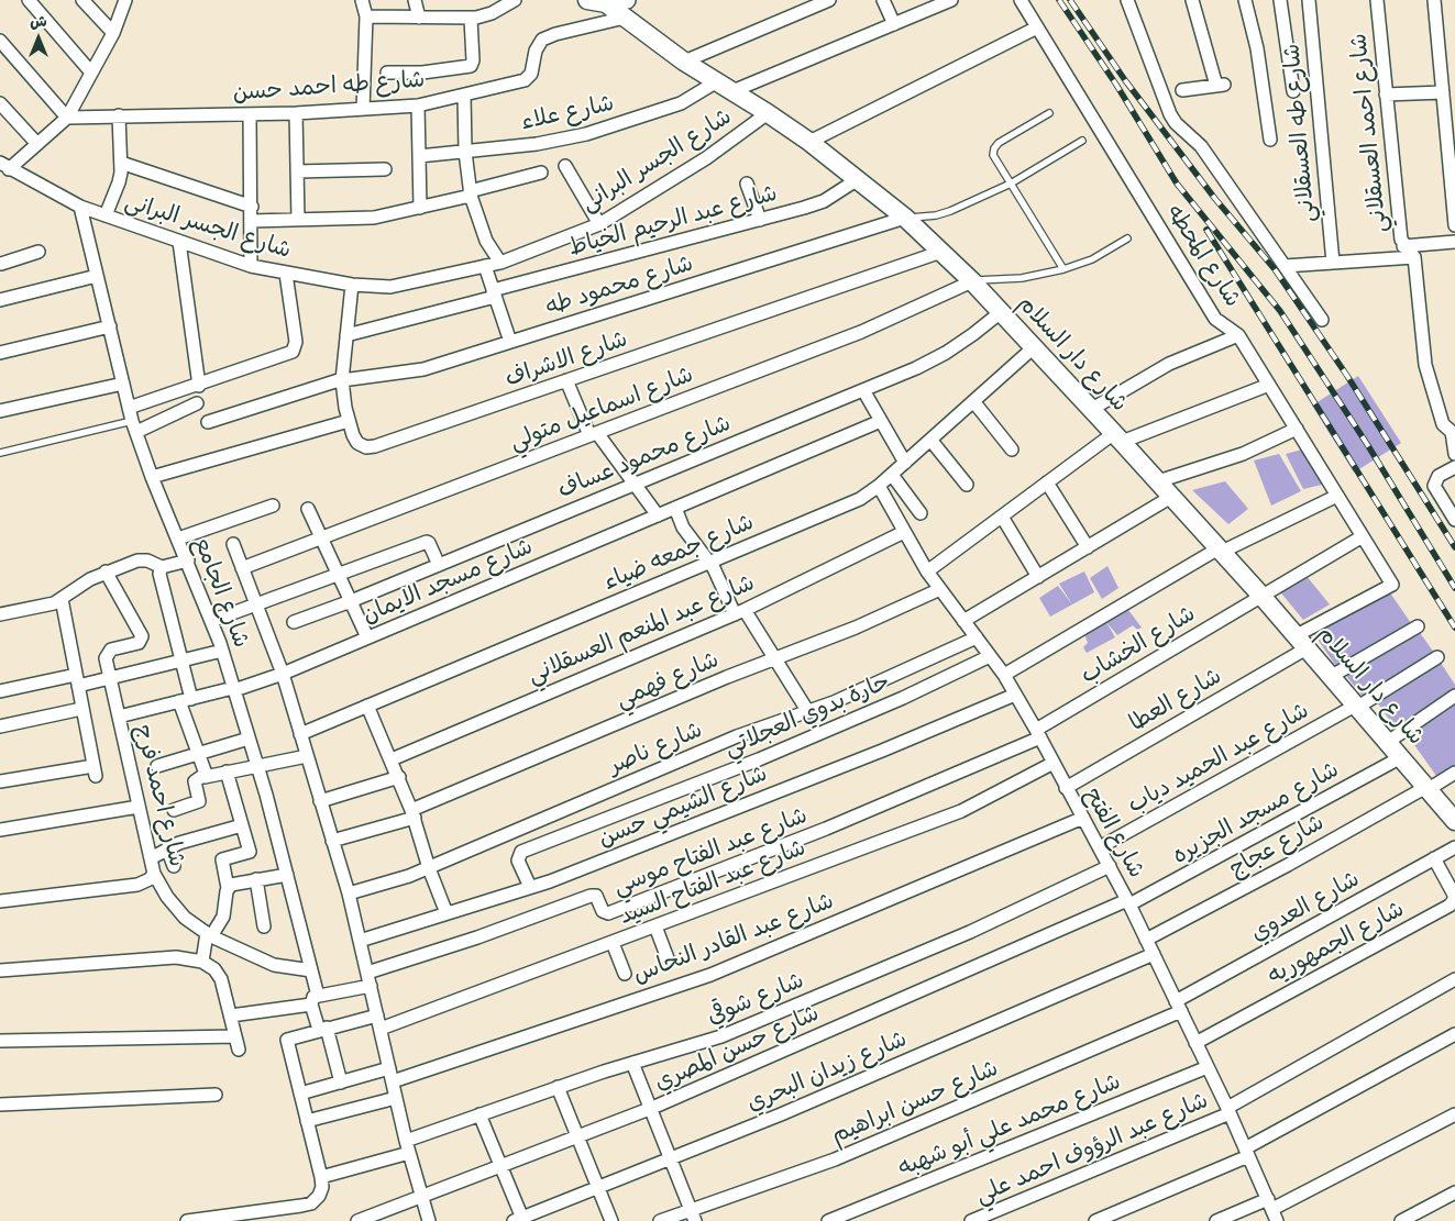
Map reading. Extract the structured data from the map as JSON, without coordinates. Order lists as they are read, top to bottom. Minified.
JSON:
{"streets":{"main road":["شارع دار السلام"],"street":["شارع طه احمد حسن","شارع علاء","شارع طه العسقلاني","شارع احمد العسقلاني","شارع الجسر البرانى","شارع عبد الرحيم الخياط","شارع المحطه","شارع محمود طه","شارع الاشراف","شارع اسماعيل متولي","شارع محمود عساف","شارع جمعه ضياء","شارع مسجد الايمان","شارع الجامع","شارع عبد المنعم العسقلاني","شارع الخشاب","شارع فهمي","شارع العطا","حارة بدوي العجلاتي","شارع ناصر","شارع عبد الحميد دياب","شارع احمد فرج","شارع الشيمي حسن","شارع مسجد الجزيره","شارع الفتح","شارع عجاج","شارع عبد الفتاح موسي","شارع عبد الفتاح السيد","شارع العدوي","شارع عبد القادر النحاس","شارع الجمهوريه","شارع شوقي","شارع حسن المصري","شارع زيدان البحري","شارع حسن ابراهيم","شارع محمد علي أبو شهبه","شارع عبد الرؤوف احمد علي"]},"crossings":[["شارع طه احمد حسن","شارع دار السلام"],["شارع علاء","شارع دار السلام"],["شارع الجسر البرانى","شارع دار السلام"],["شارع الجسر البرانى","شارع الاشراف"],["شارع الجسر البرانى","شارع الجامع"],["شارع عبد الرحيم الخياط","شارع دار السلام"],["شارع عبد الرحيم الخياط","شارع الاشراف"],["شارع المحطه","شارع الخشاب"],["شارع المحطه","شارع العطا"],["شارع محمود طه","شارع دار السلام"],["شارع محمود طه","شارع الاشراف"],["شارع دار السلام","شارع الاشراف"],["شارع دار السلام","شارع اسماعيل متولي"],["شارع دار السلام","شارع محمود عساف"],["شارع دار السلام","شارع جمعه ضياء"],["شارع دار السلام","شارع الخشاب"],["شارع دار السلام","شارع العطا"],["شارع دار السلام","شارع عبد الحميد دياب"],["شارع دار السلام","شارع مسجد الجزيره"],["شارع دار السلام","شارع عجاج"],["شارع جمعه ضياء","شارع الفتح"],["شارع مسجد الايمان","شارع الجامع"],["شارع مسجد الايمان","شارع احمد فرج"],["شارع الجامع","شارع احمد فرج"],["شارع عبد المنعم العسقلاني","شارع الفتح"],["شارع الخشاب","شارع الفتح"],["شارع الخشاب","شارع عبد الفتاح موسي"],["شارع فهمي","شارع الفتح"],["شارع العطا","شارع الفتح"],["حارة بدوي العجلاتي","شارع الشيمي حسن"],["حارة بدوي العجلاتي","شارع الفتح"],["شارع ناصر","شارع الفتح"],["شارع عبد الحميد دياب","شارع الفتح"],["شارع الشيمي حسن","شارع الفتح"],["شارع مسجد الجزيره","شارع الفتح"],["شارع مسجد الجزيره","شارع حسن المصري"],["شارع الفتح","شارع عجاج"],["شارع الفتح","شارع عبد الفتاح موسي"],["شارع الفتح","شارع عبد الفتاح السيد"],["شارع الفتح","شارع العدوي"],["شارع الفتح","شارع عبد القادر النحاس"],["شارع الفتح","شارع الجمهوريه"],["شارع الفتح","شارع شوقي"],["شارع الفتح","شارع حسن المصري"],["شارع الفتح","شارع زيدان البحري"],["شارع الفتح","شارع حسن ابراهيم"],["شارع الفتح","شارع محمد علي أبو شهبه"],["شارع الفتح","شارع عبد الرؤوف احمد علي"],["شارع العدوي","شارع الجمهوريه"],["شارع العدوي","شارع حسن ابراهيم"]],"north":"top"}
